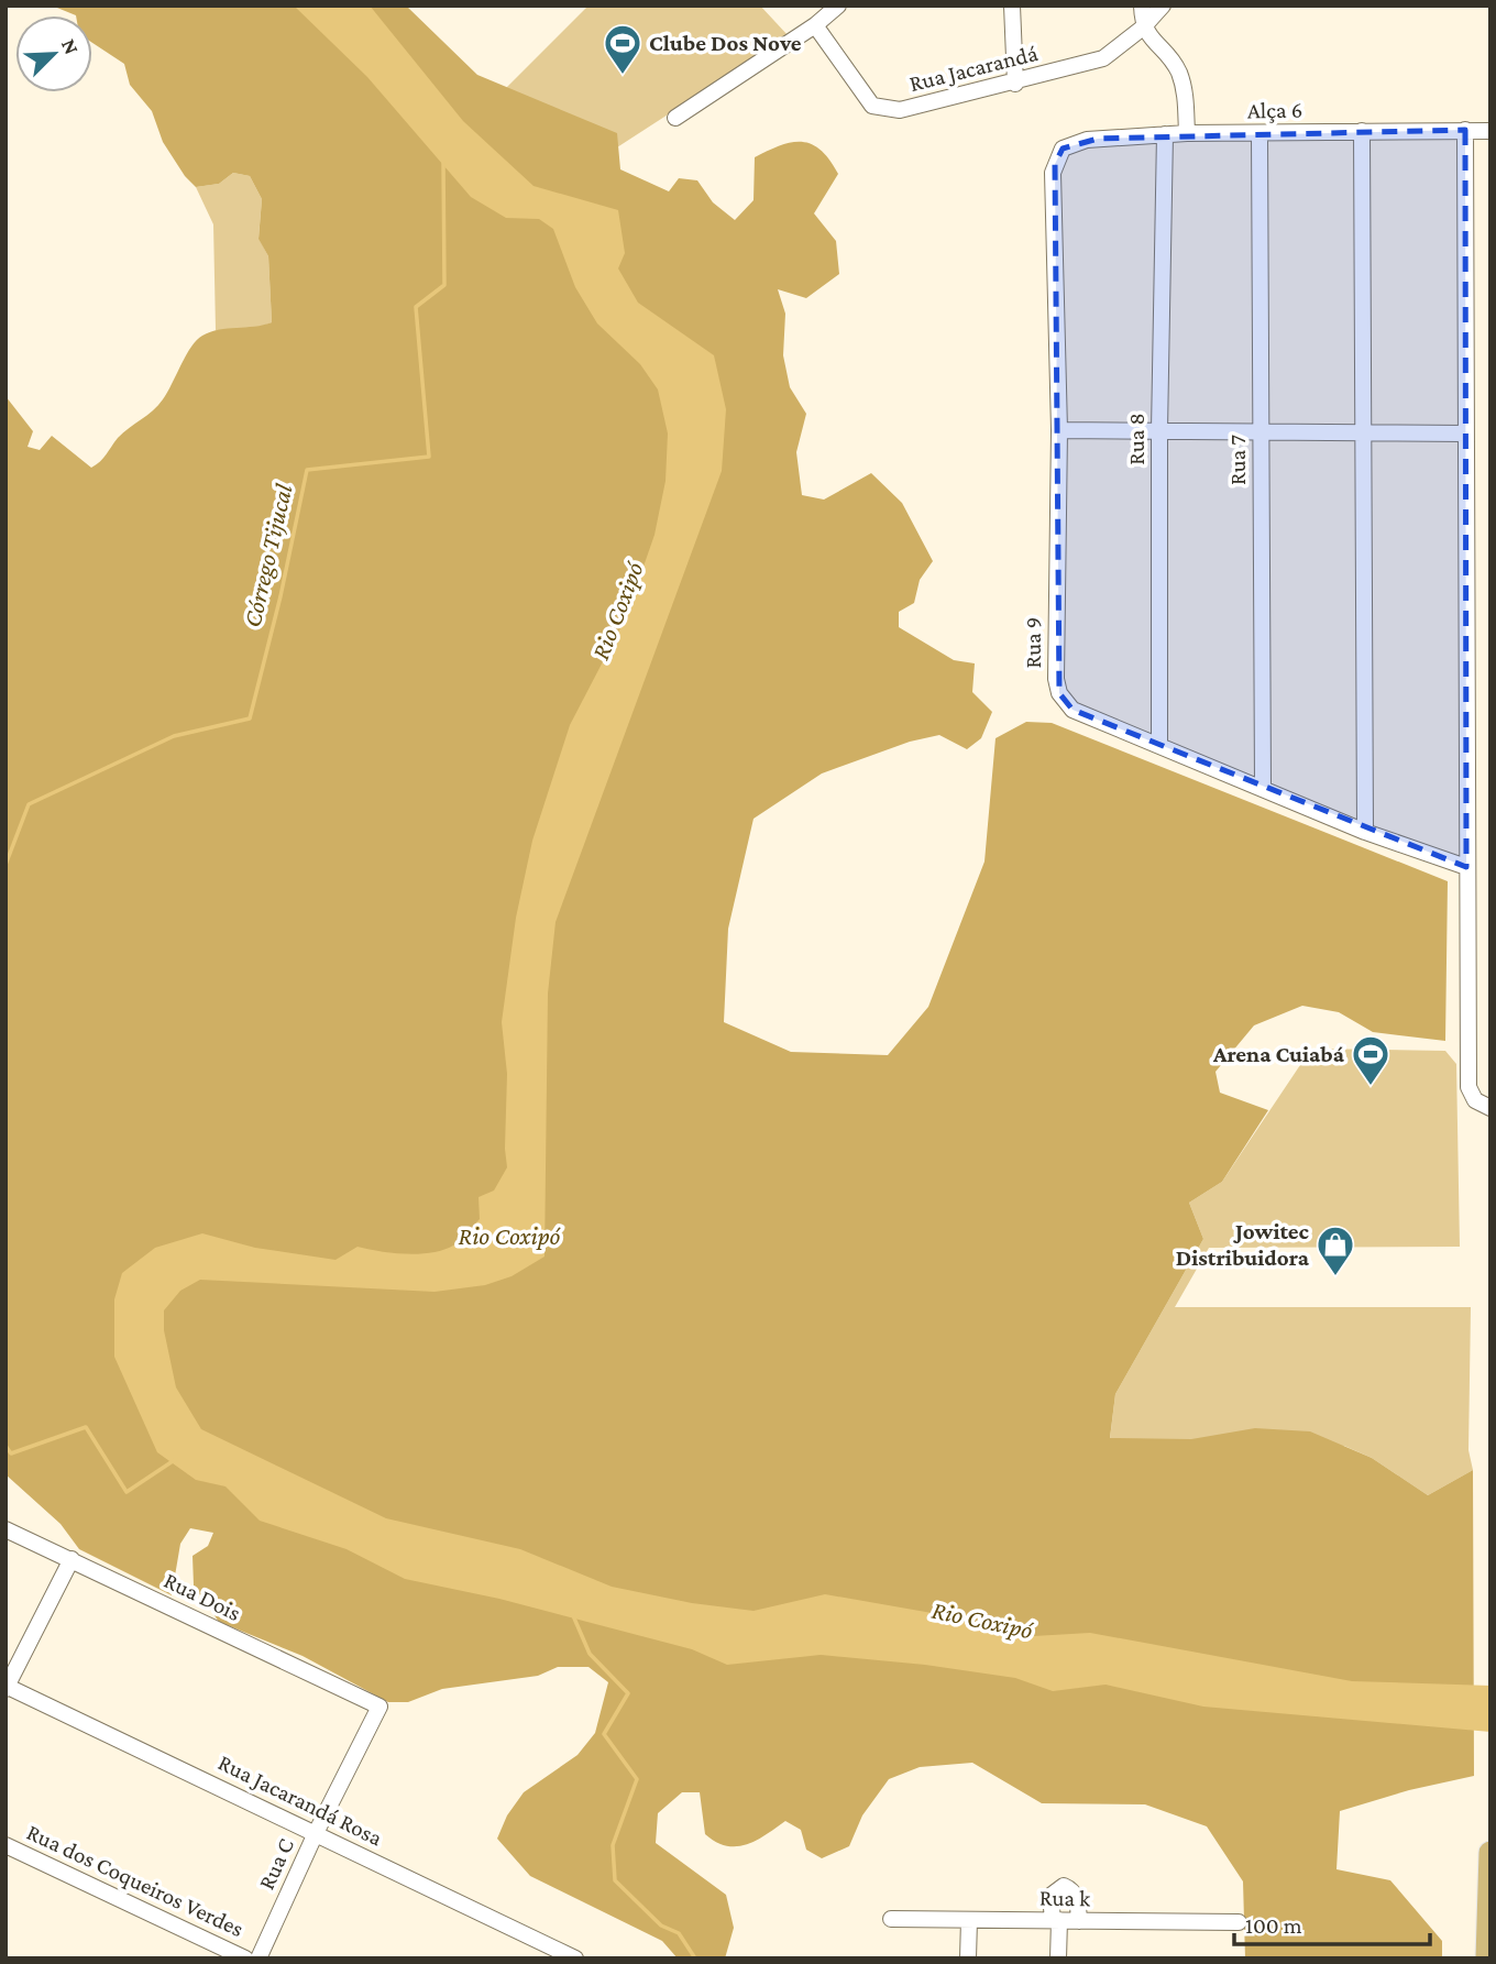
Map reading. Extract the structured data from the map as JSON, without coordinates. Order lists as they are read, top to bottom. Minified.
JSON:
{"streets":{"street":["Rua Jacarandá","Alça 6","Rua 8","Rua 7","Rua 9","Rua Dois","Rua Jacarandá Rosa","Rua C","Rua dos Coqueiros Verdes","Rua k"]},"crossings":[["Alça 6","Rua 8"],["Alça 6","Rua 7"],["Alça 6","Rua 9"],["Rua 8","Rua 9"],["Rua 7","Rua 9"],["Rua Dois","Rua C"],["Rua Jacarandá Rosa","Rua C"]],"water":["Córrego Tijucal","Rio Coxipó"],"places":{"sports":["Clube Dos Nove","Arena Cuiabá"],"shop":["Jowitec Distribuidora"]},"scale_bar":"100 m","north":"top right"}
